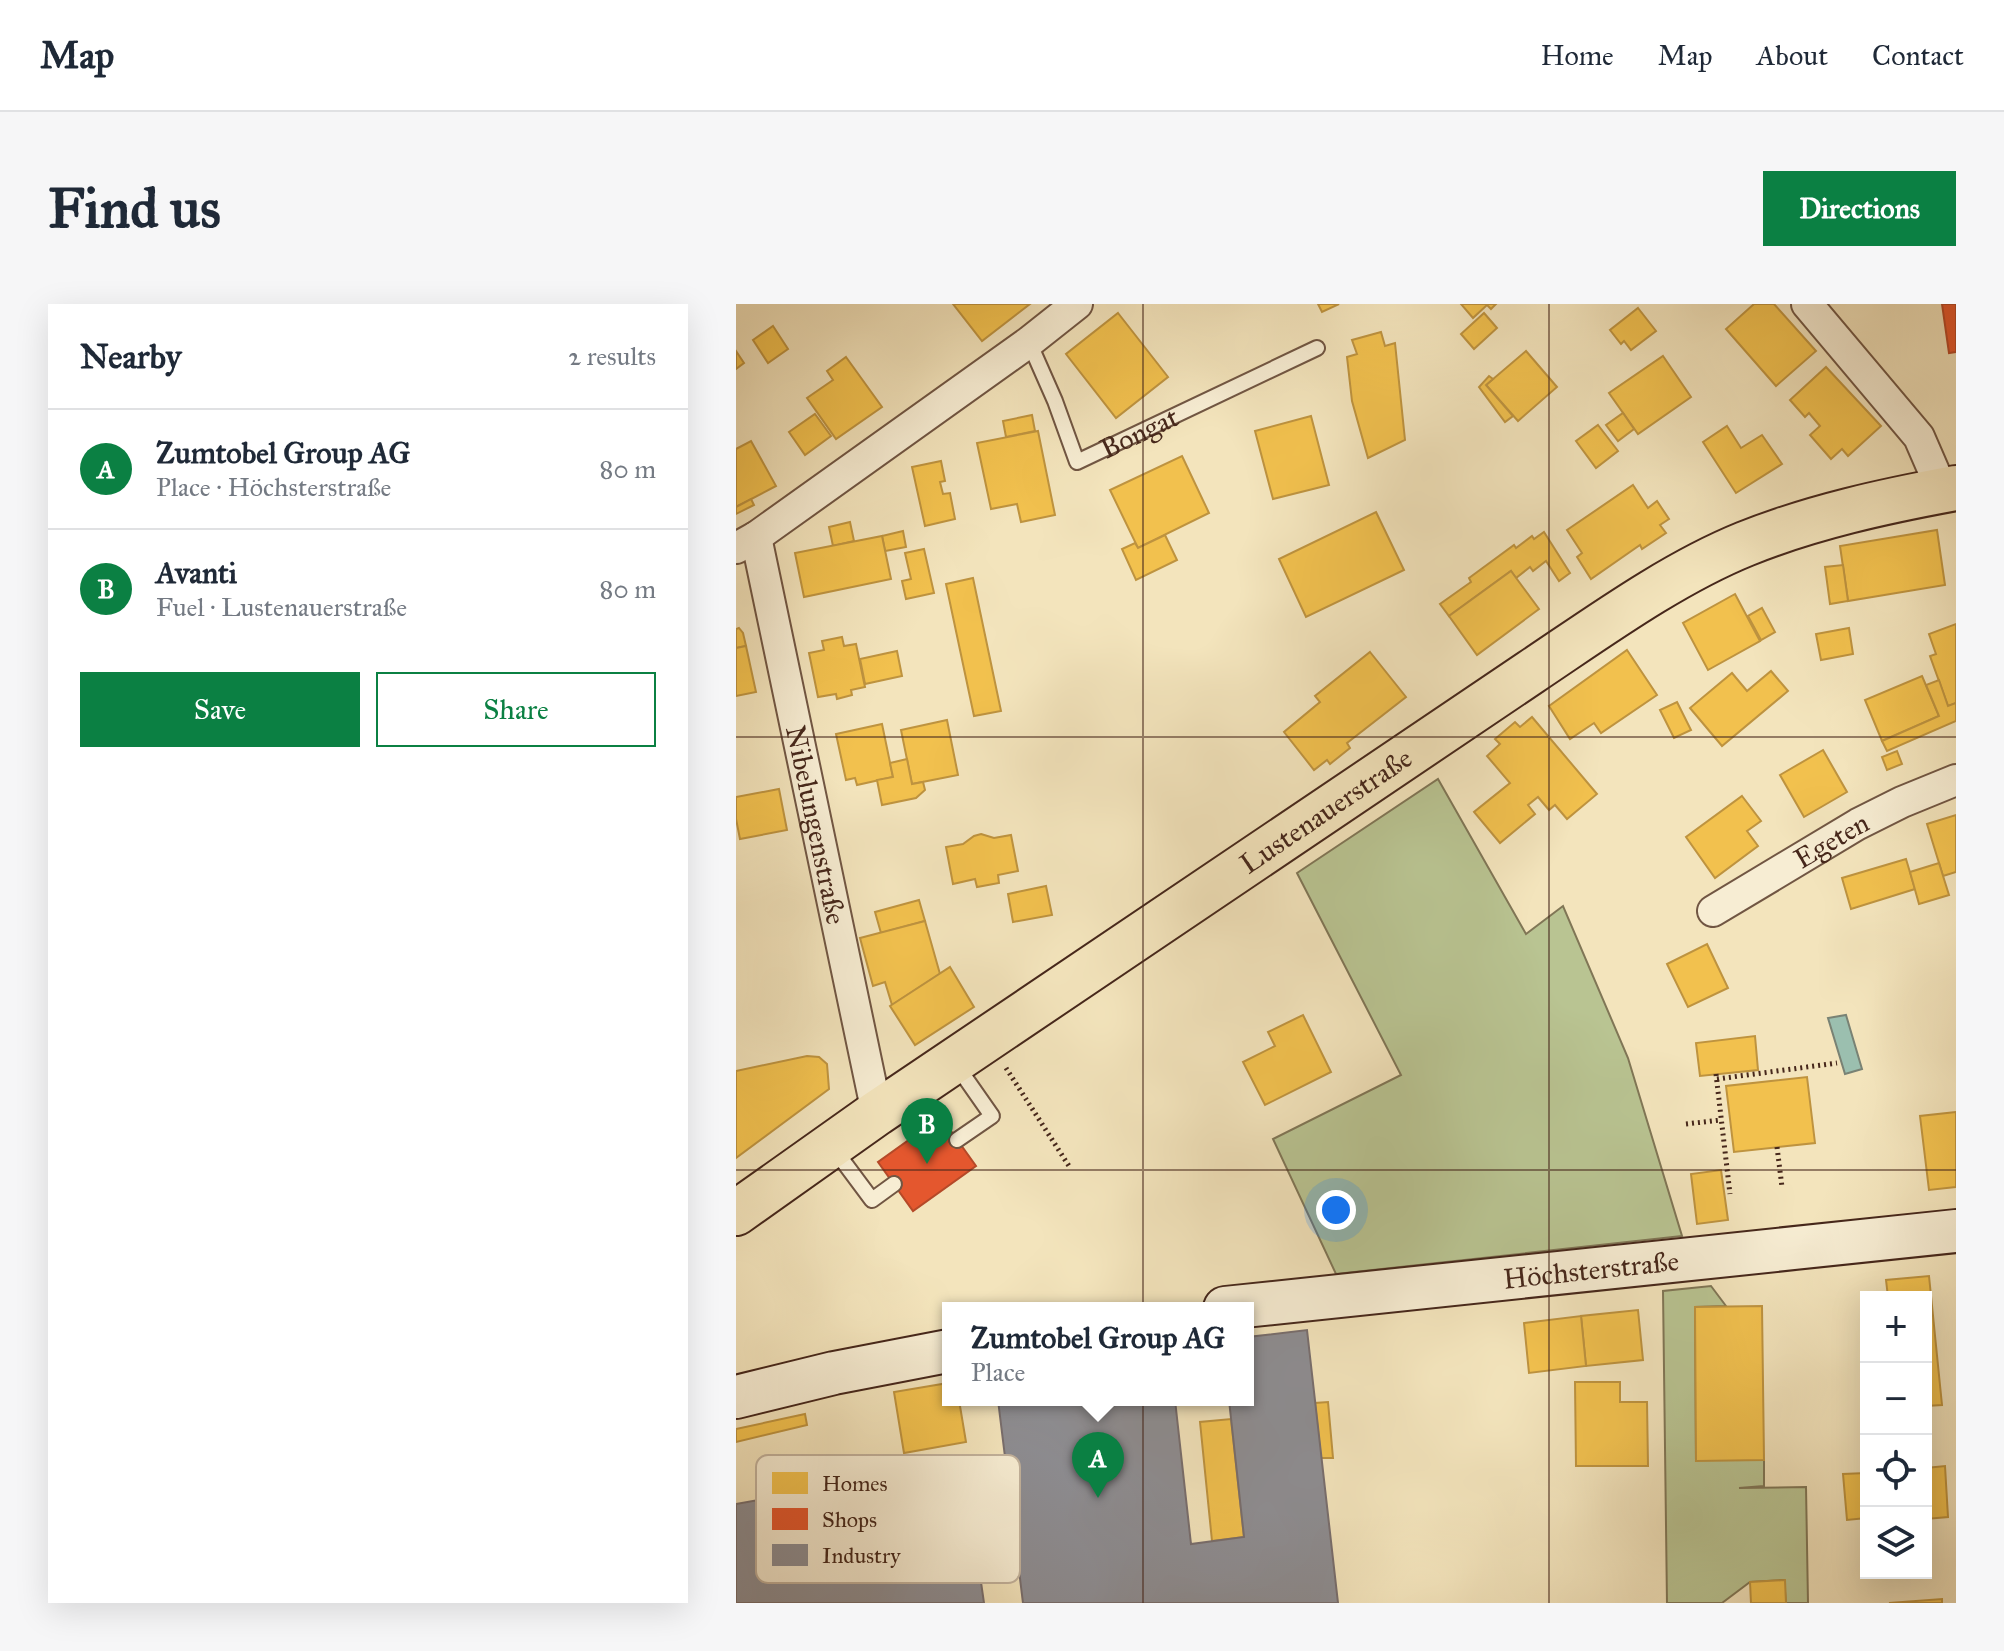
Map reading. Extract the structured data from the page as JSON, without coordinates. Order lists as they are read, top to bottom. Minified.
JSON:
{"streets":{"main road":["Lustenauerstraße","Höchsterstraße"],"street":["Nibelungenstraße","Egeten"],"lane":["Bongat"]},"crossings":[["Lustenauerstraße","Nibelungenstraße"]],"legend":["Homes","Shops","Industry"],"page":{"header":"Map","nav":["Home","Map","About","Contact"],"buttons":["Directions",["Save","Share"]],"title":"Find us","heading":["Nearby","2 results"],"list":[{"mark":"A","name":"Zumtobel Group AG","note":"Place · Höchsterstraße","value":"80 m"},{"mark":"B","name":"Avanti","note":"Fuel · Lustenauerstraße","value":"80 m"}],"pins":["B","A"],"map_buttons":["+","−"],"popup":["Zumtobel Group AG","Place"]}}
